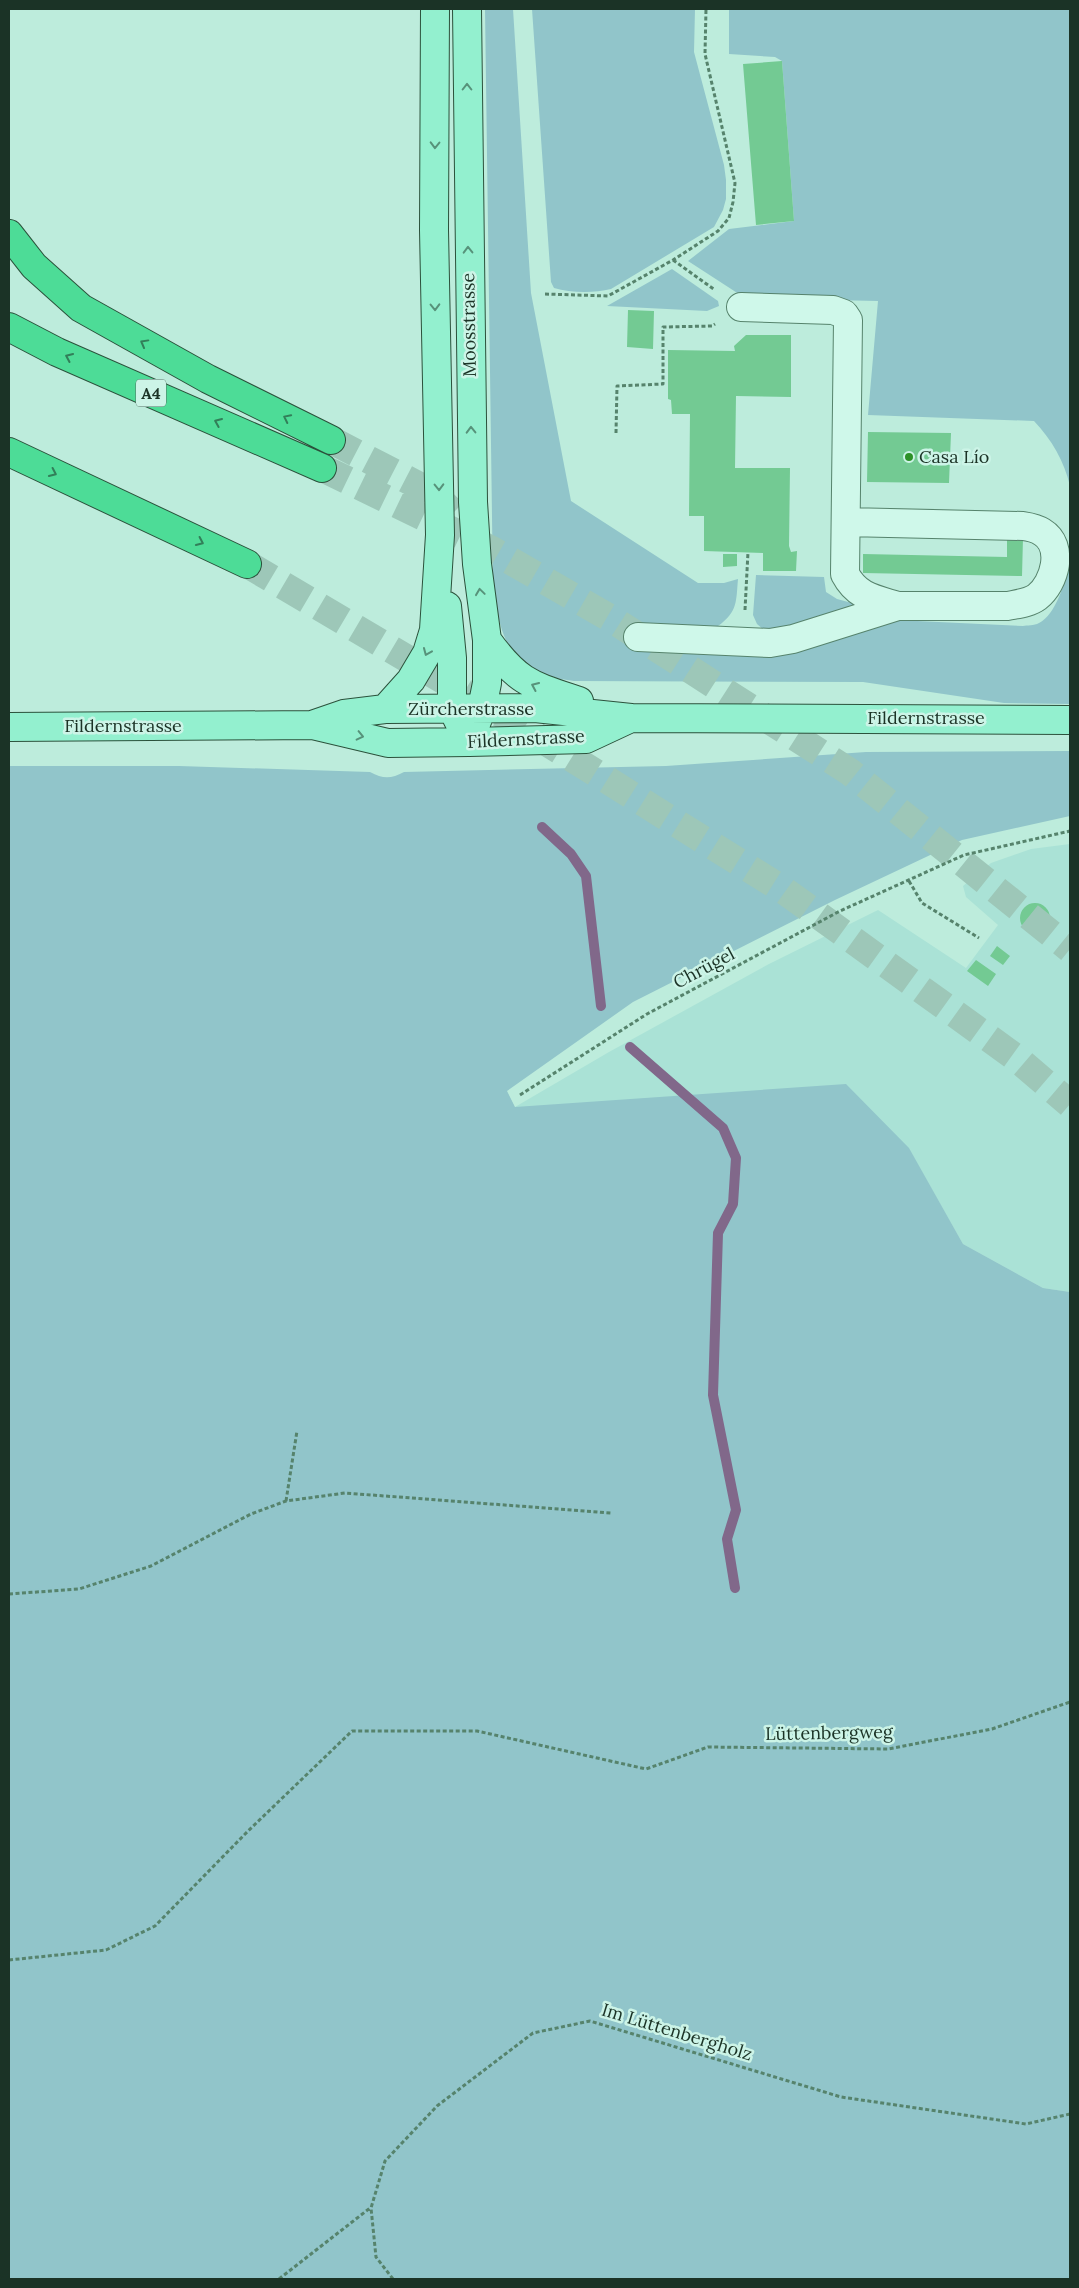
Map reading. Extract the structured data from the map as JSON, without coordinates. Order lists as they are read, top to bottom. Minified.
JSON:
{"streets":{"highway":["A4"],"main road":["Moosstrasse","Zürcherstrasse","Fildernstrasse"],"path":["Chrügel","Lüttenbergweg","Im Lüttenbergholz"]},"crossings":[["Moosstrasse","Zürcherstrasse"],["Moosstrasse","Fildernstrasse"],["Zürcherstrasse","Fildernstrasse"]],"places":["Casa Lío"]}
